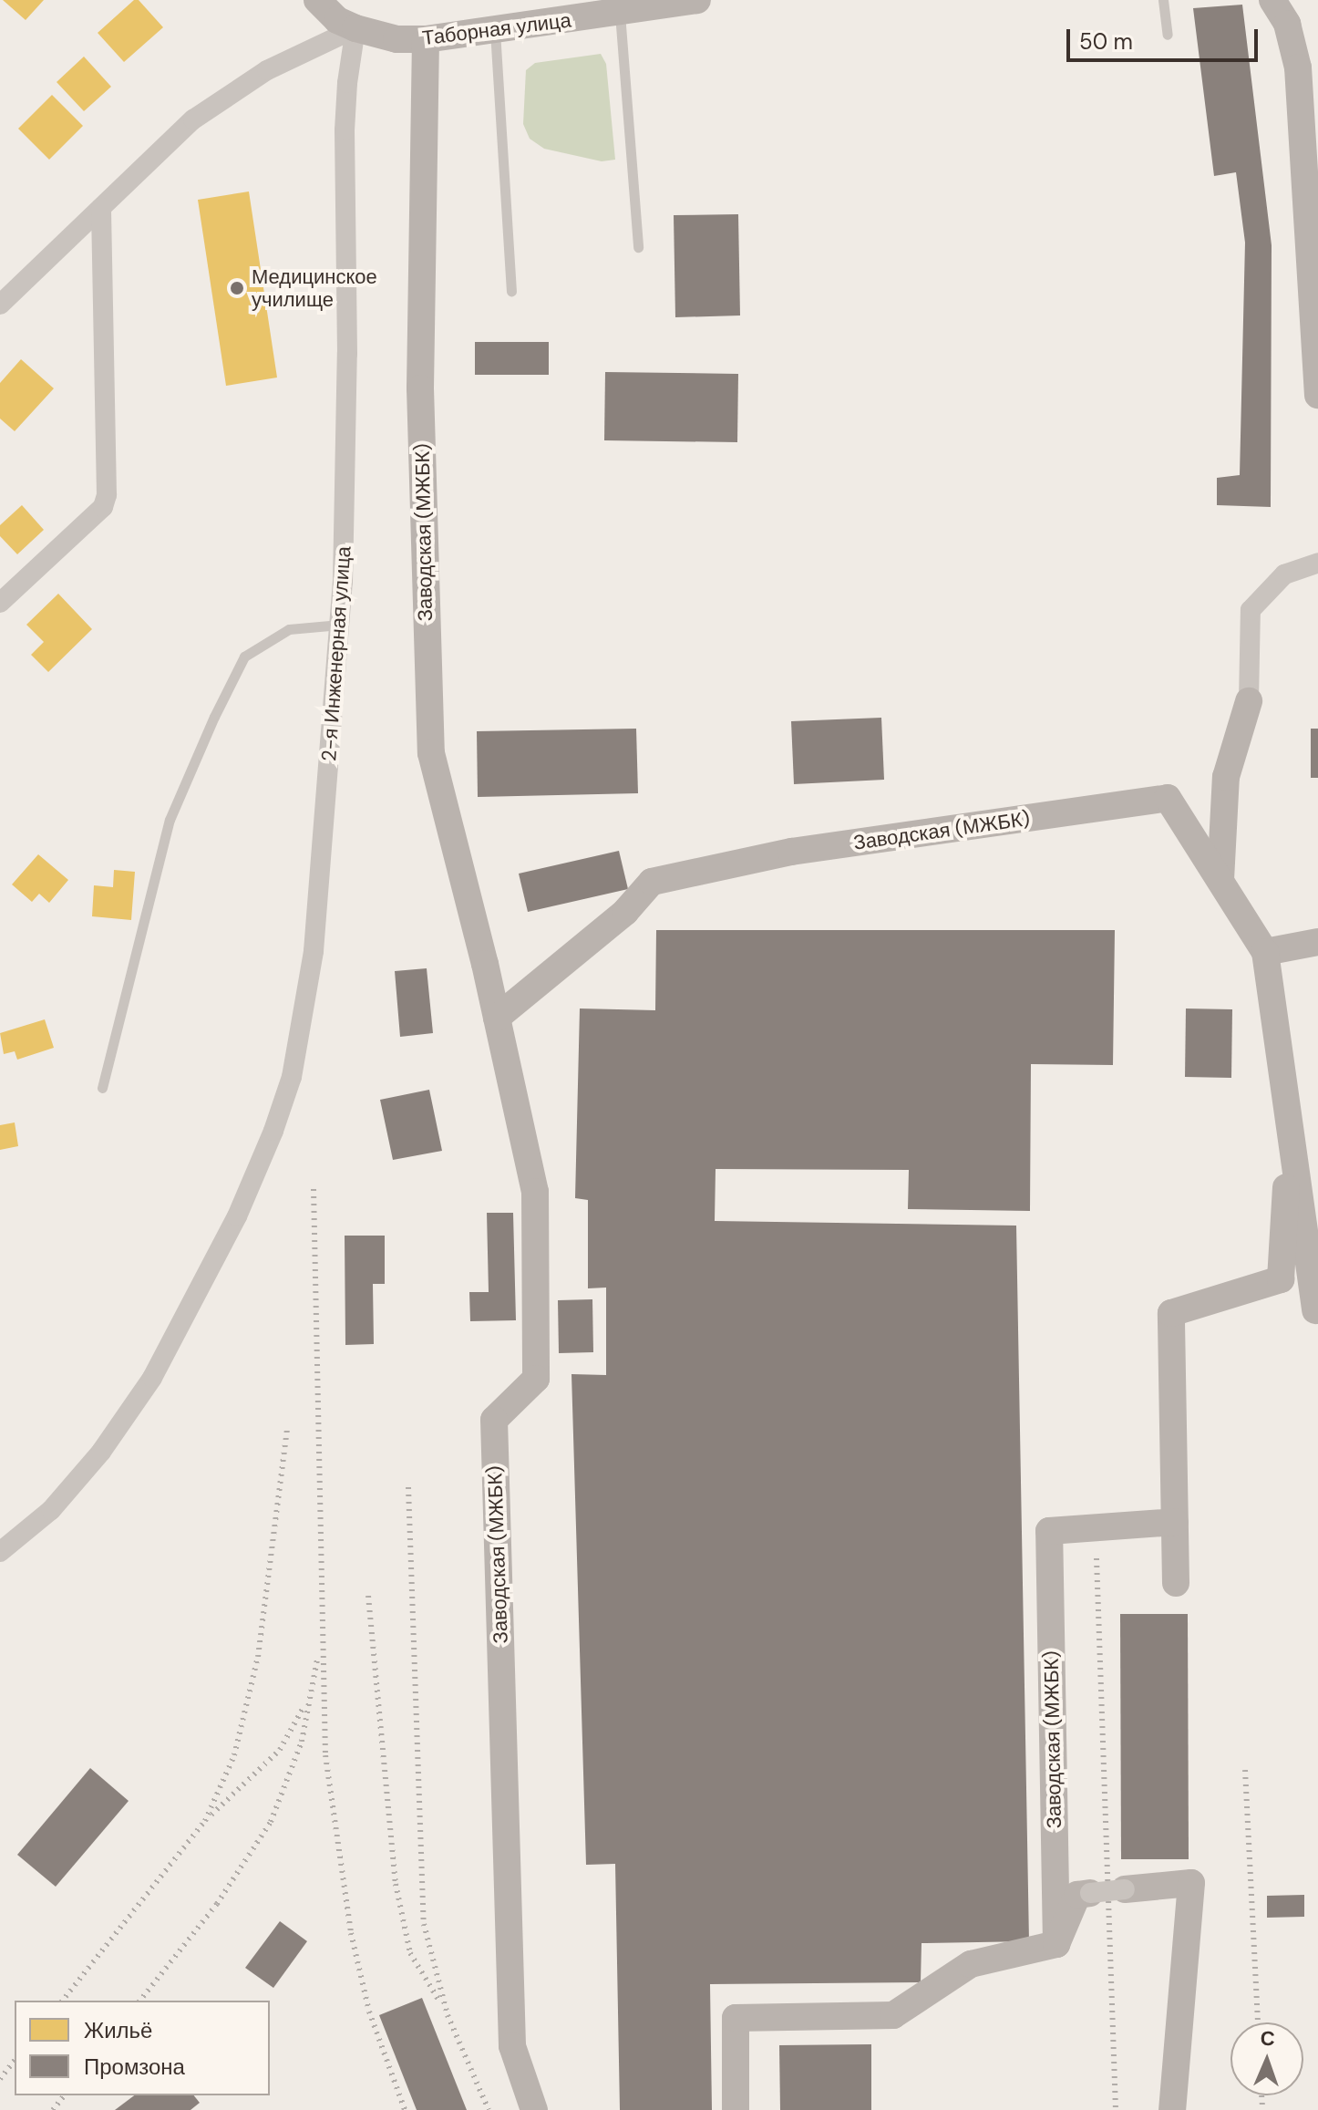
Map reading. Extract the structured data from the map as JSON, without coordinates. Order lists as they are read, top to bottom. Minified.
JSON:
{"streets":{"street":["Таборная улица","Заводская (МЖБК)","2-я Инженерная улица"]},"crossings":[["Таборная улица","Заводская (МЖБК)"],["Таборная улица","2-я Инженерная улица"]],"places":["Медицинское училище"],"legend":["Жильё","Промзона"],"scale_bar":"50 m","north":"top"}
